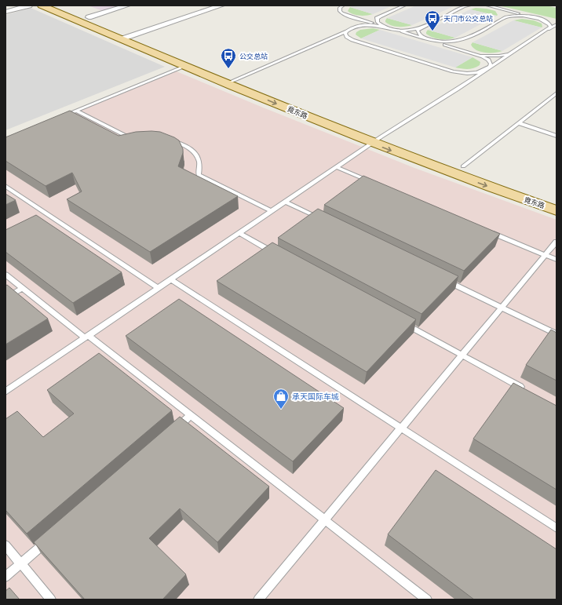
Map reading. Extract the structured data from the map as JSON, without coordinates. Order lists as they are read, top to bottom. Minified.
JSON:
{"streets":{"main road":["竟东路"]},"places":{"bus stop":["天门市公交总站","公交总站"],"shop":["承天国际车城"]}}
